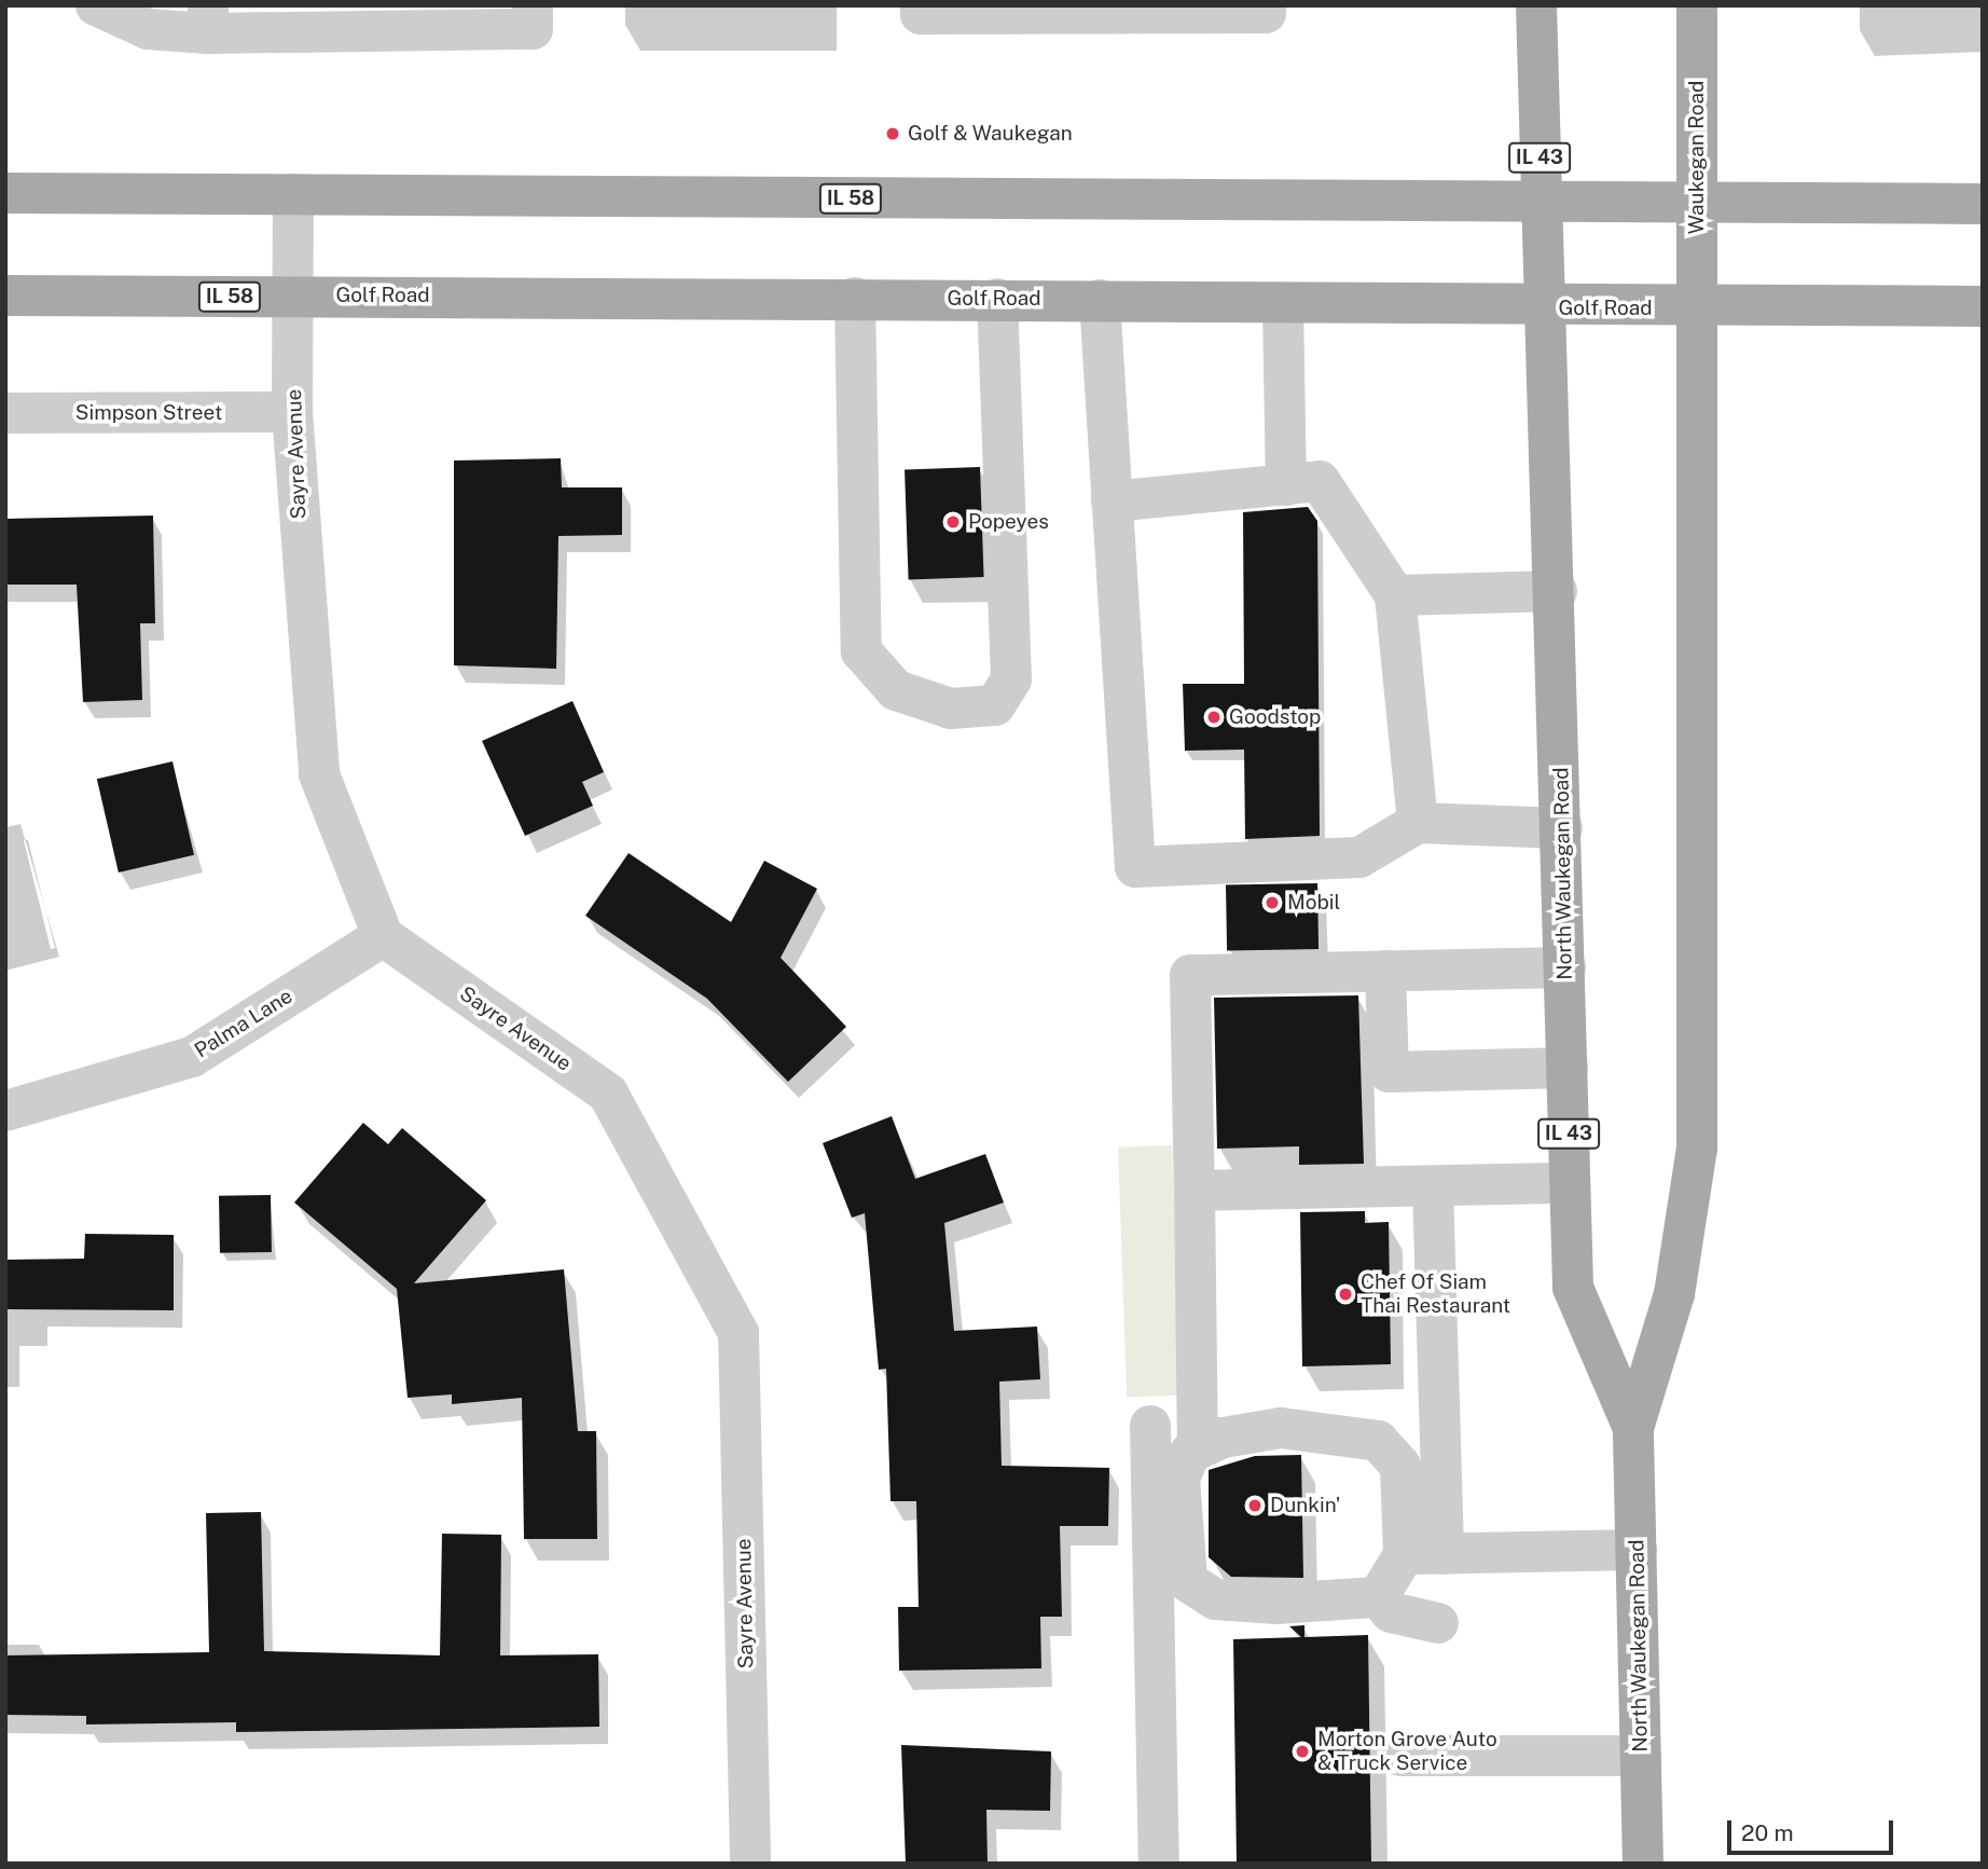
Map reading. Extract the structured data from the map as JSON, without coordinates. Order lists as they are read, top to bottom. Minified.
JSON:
{"streets":{"main road":["IL 43","Waukegan Road","IL 58","Golf Road","North Waukegan Road"],"street":["Simpson Street","Sayre Avenue","Palma Lane"]},"crossings":[["IL 43","IL 58"],["IL 43","Golf Road"],["IL 43","North Waukegan Road"],["Waukegan Road","IL 58"],["Waukegan Road","Golf Road"],["Waukegan Road","North Waukegan Road"],["IL 58","Sayre Avenue"],["Golf Road","Sayre Avenue"],["Golf Road","North Waukegan Road"],["Simpson Street","Sayre Avenue"],["Sayre Avenue","Palma Lane"]],"places":["Golf & Waukegan","Popeyes","Goodstop","Mobil","Chef Of Siam Thai Restaurant","Dunkin'","Morton Grove Auto & Truck Service"],"scale_bar":"20 m"}
